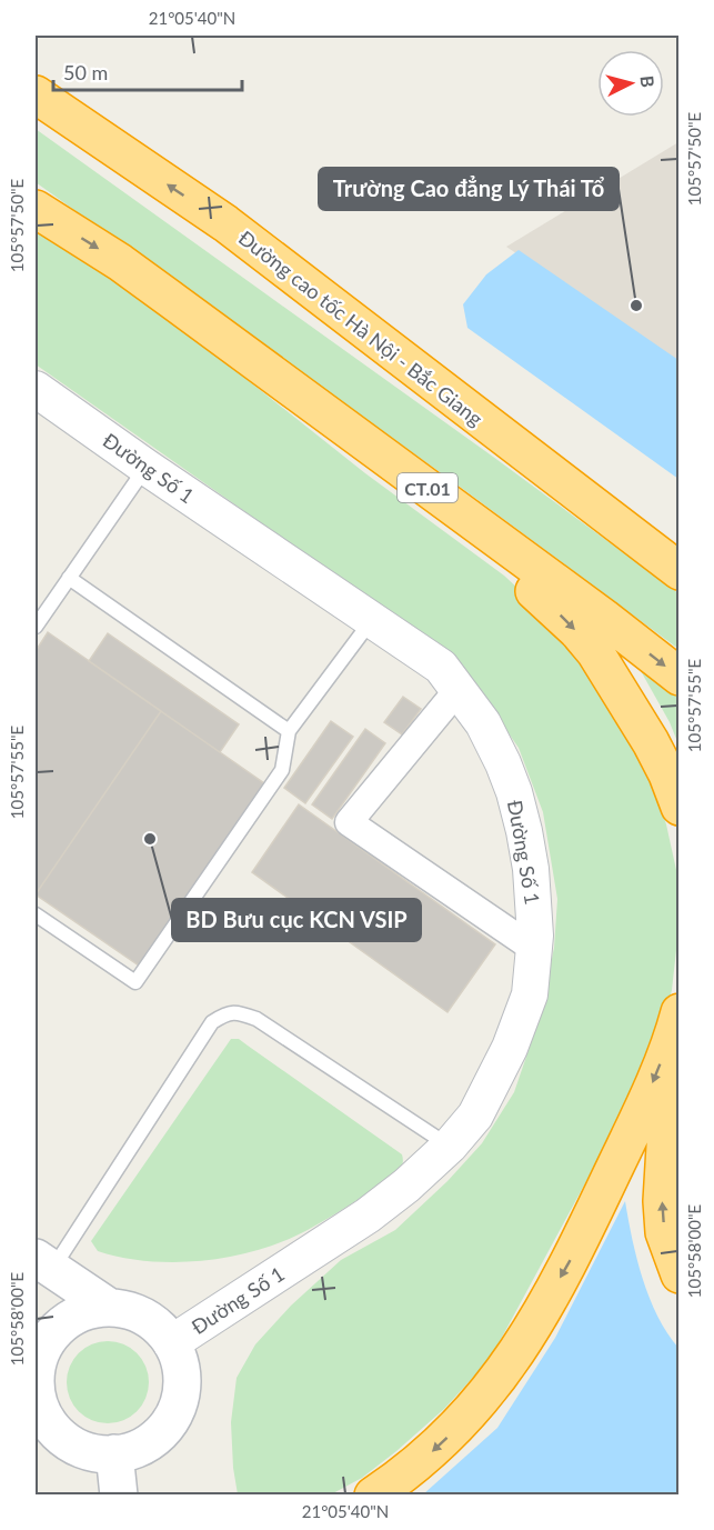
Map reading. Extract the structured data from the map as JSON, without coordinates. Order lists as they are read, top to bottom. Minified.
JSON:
{"streets":{"highway":["Đường cao tốc Hà Nội - Bắc Giang","CT.01"],"street":["Đường Số 1"]},"places":["Trường Cao đẳng Lý Thái Tổ","BD Bưu cục KCN VSIP"],"scale_bar":"50 m","north":"right","coordinates":["21°05'40\"N","105°57'50\"E","105°57'55\"E","105°58'00\"E"]}
